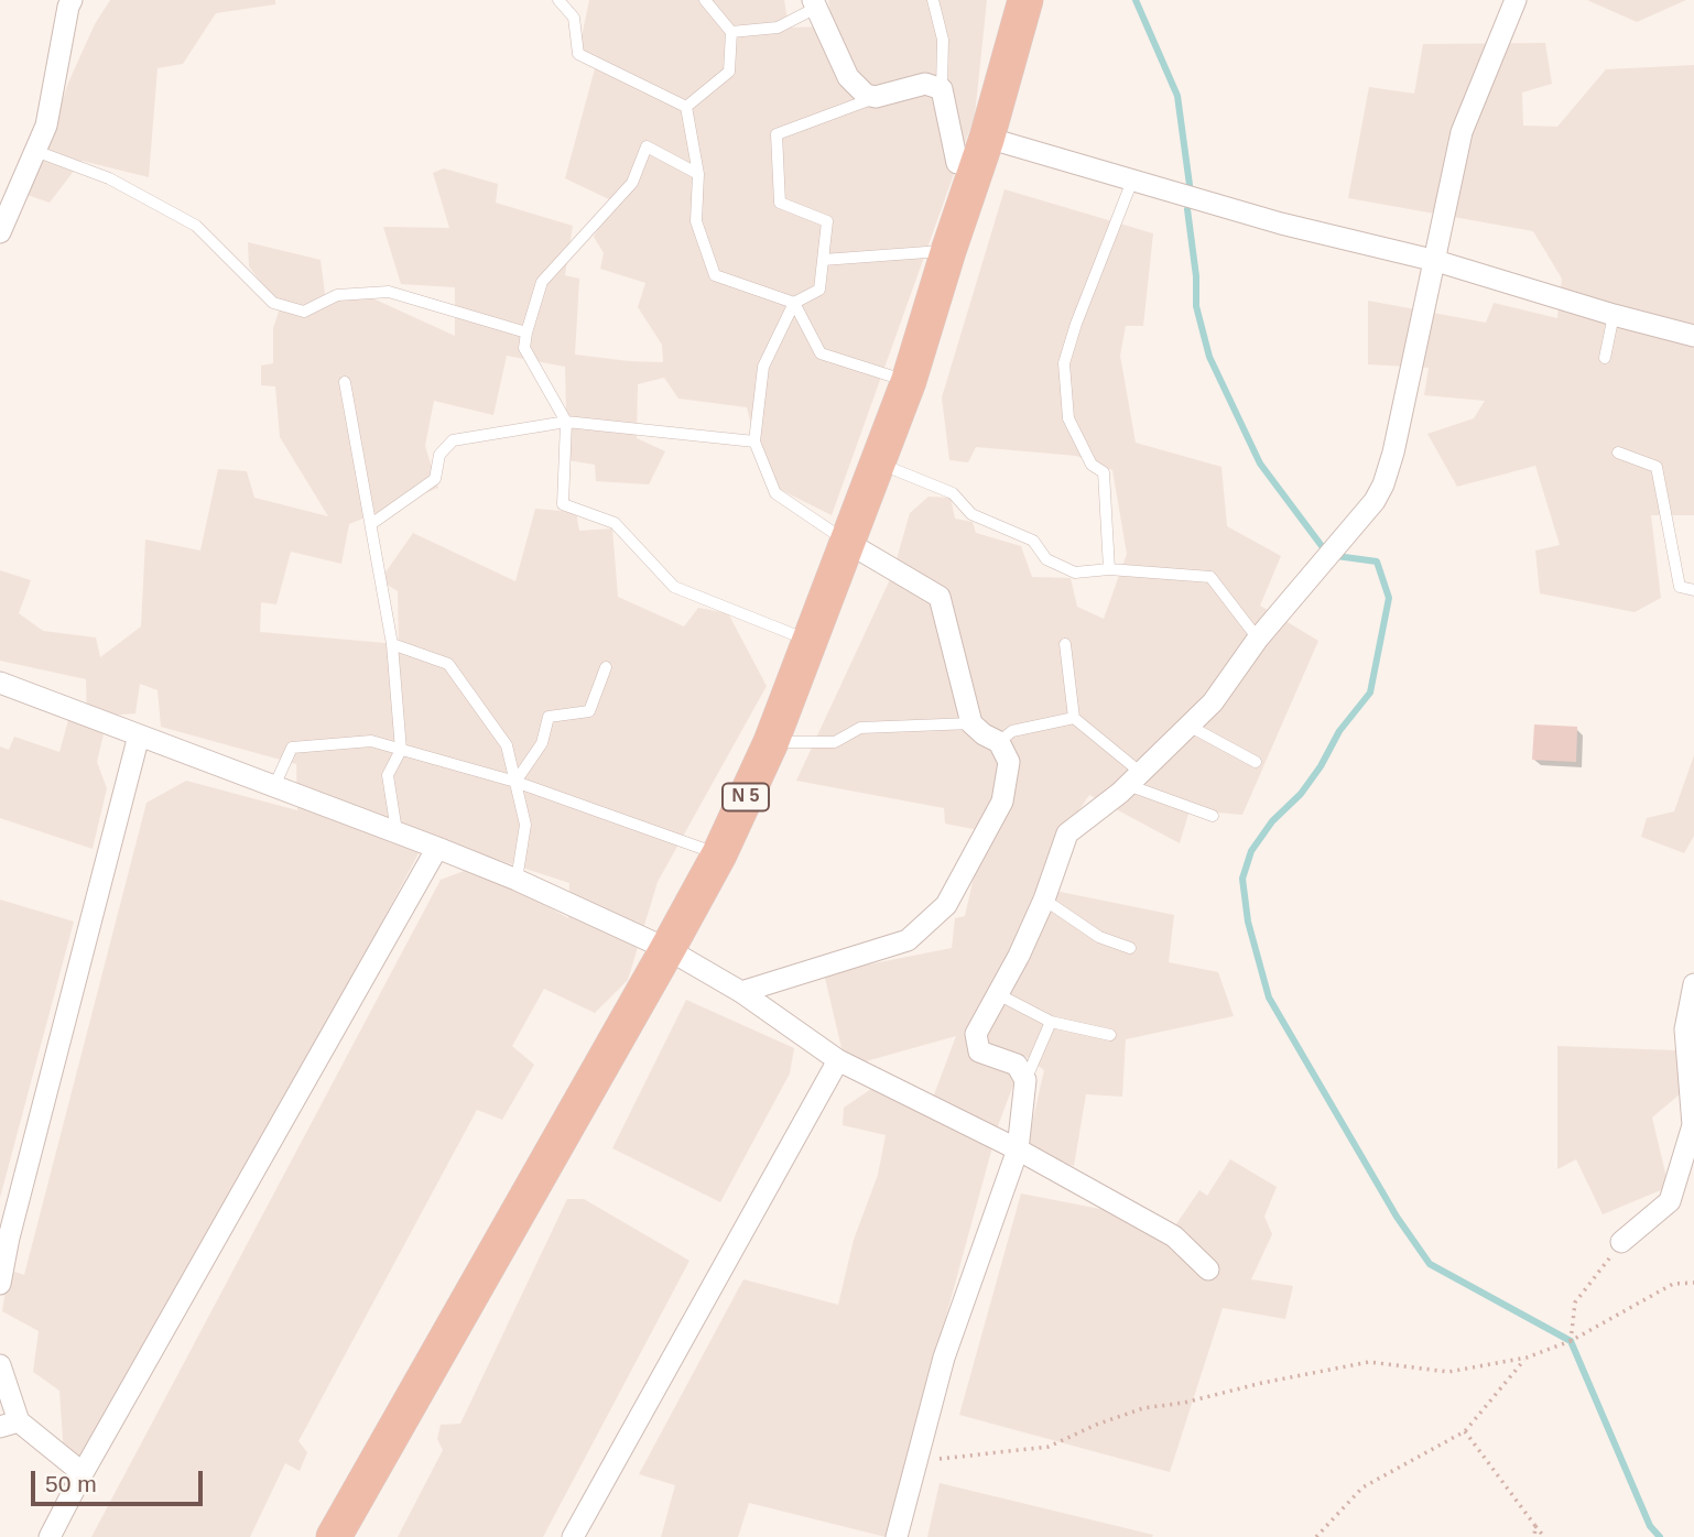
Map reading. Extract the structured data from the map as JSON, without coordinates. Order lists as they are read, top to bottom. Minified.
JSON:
{"streets":{"highway":["N 5"]},"scale_bar":"50 m"}
